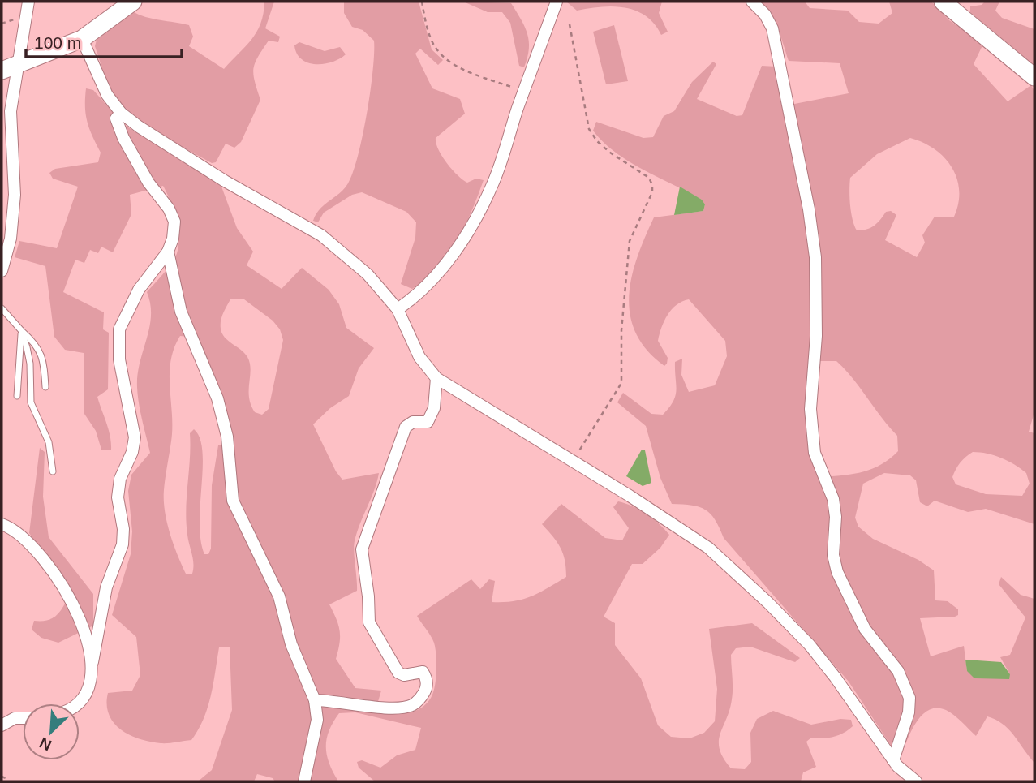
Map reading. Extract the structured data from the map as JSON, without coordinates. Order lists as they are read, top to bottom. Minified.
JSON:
{"scale_bar":"100 m","north":"bottom left"}
